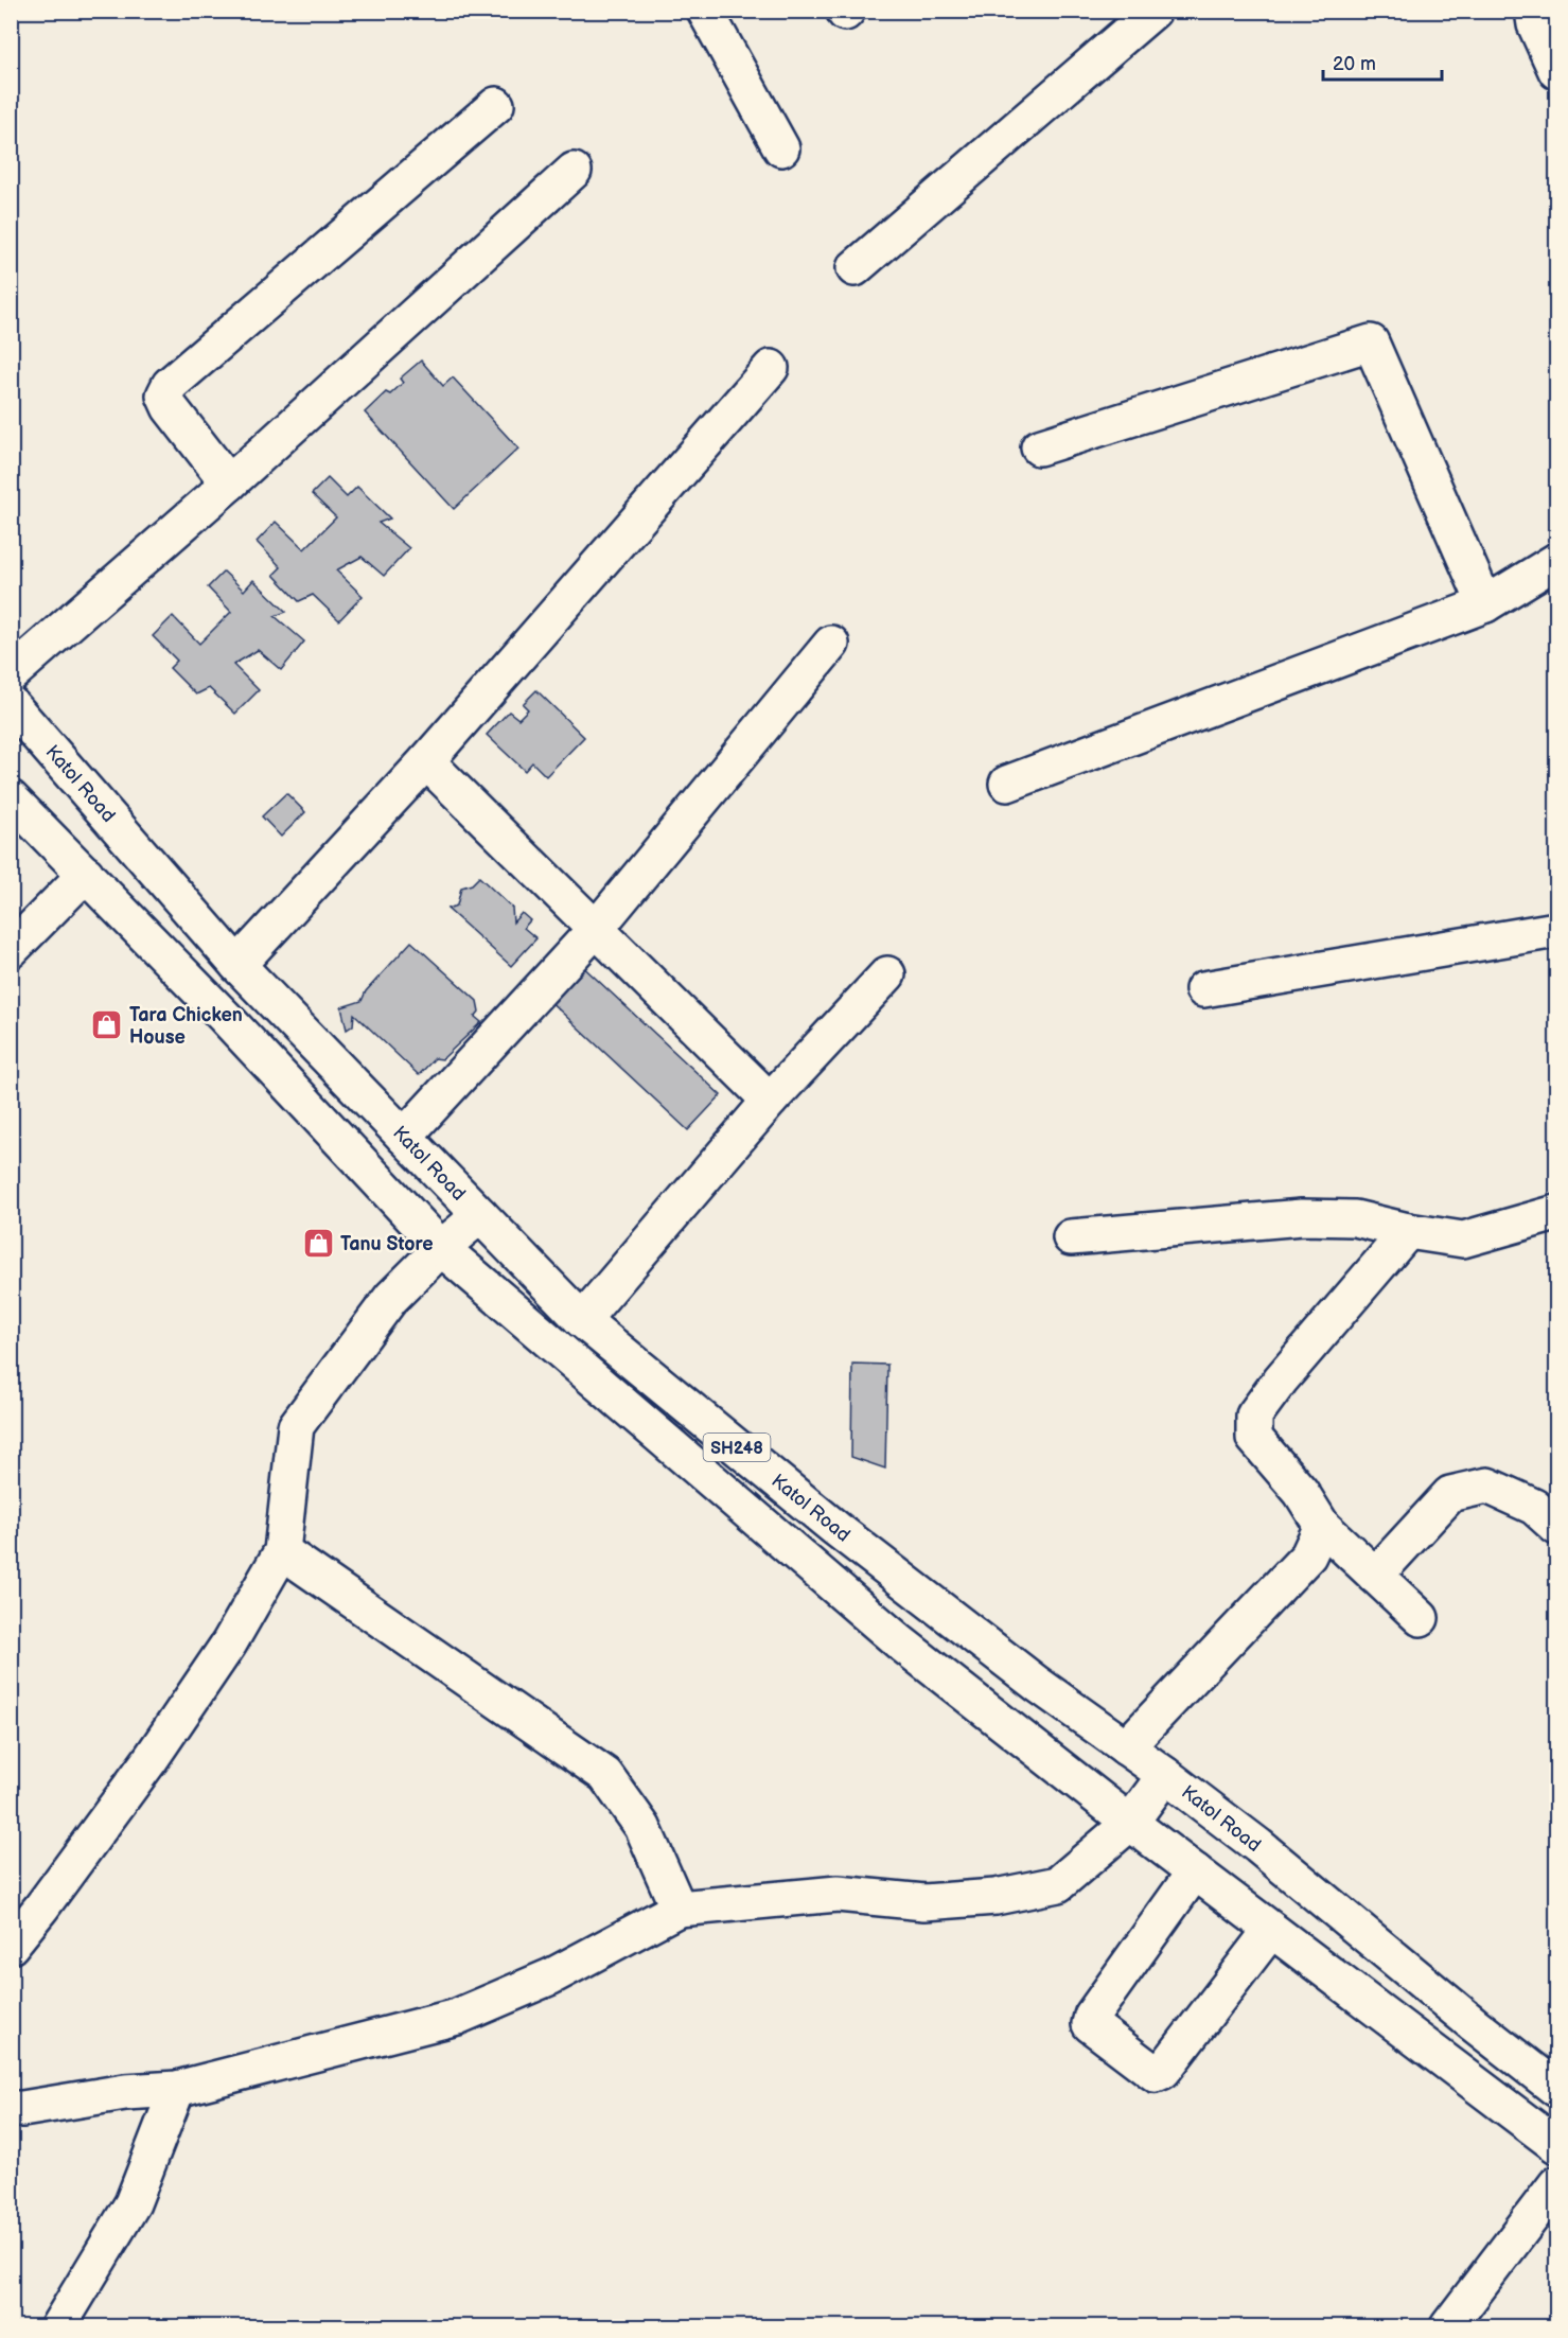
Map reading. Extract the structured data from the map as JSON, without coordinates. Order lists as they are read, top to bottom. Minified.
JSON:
{"streets":{"street":["Katol Road","SH248"]},"places":{"shop":["Tara Chicken House","Tanu Store"]},"scale_bar":"20 m"}
